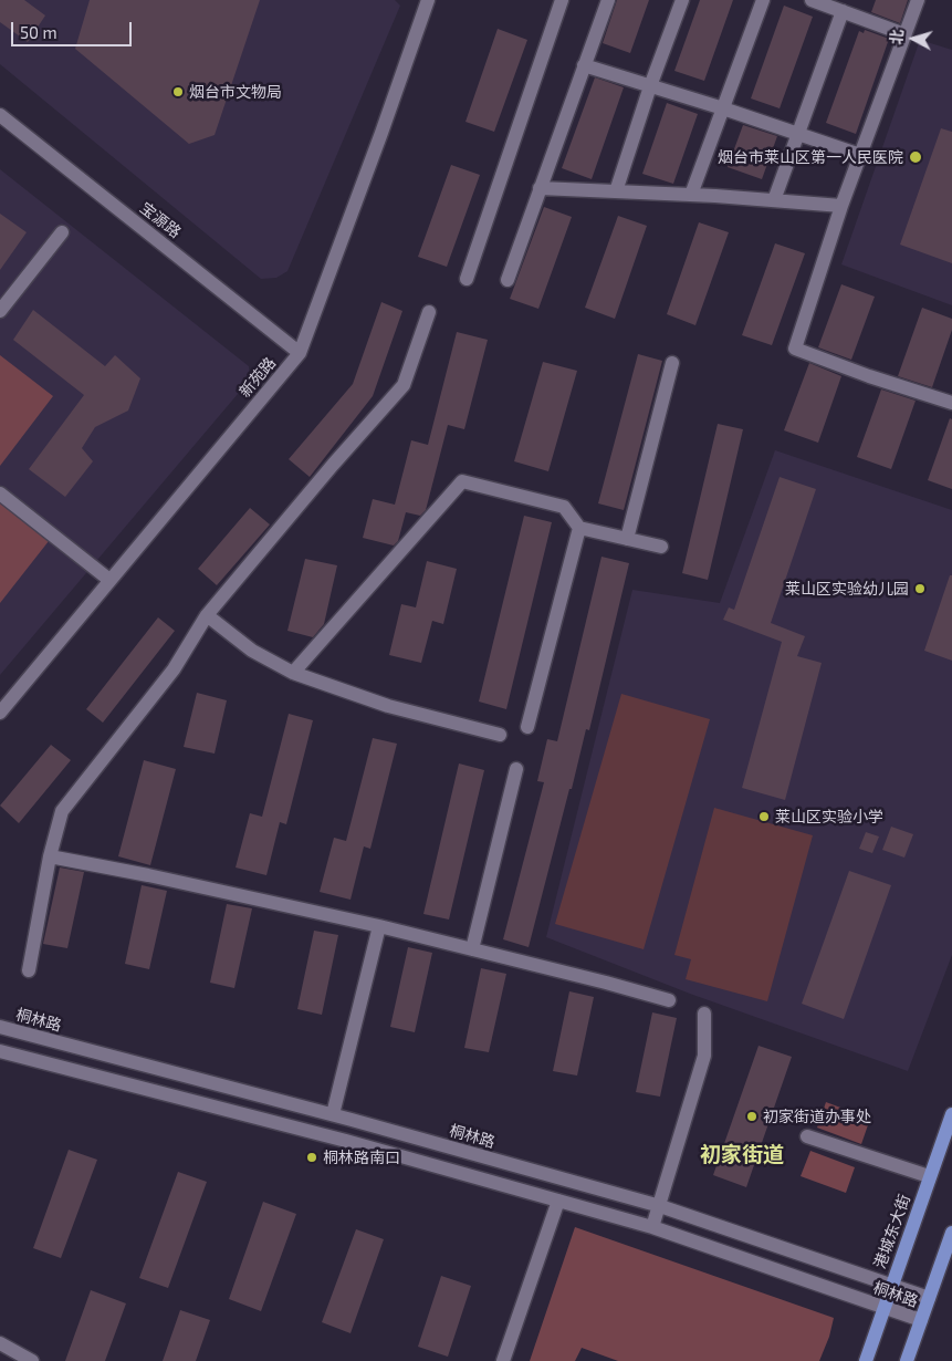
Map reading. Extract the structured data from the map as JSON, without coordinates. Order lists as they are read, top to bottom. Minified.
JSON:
{"streets":{"main road":["港城东大街"],"street":["宝源路","新苑路","桐林路"]},"crossings":[["宝源路","新苑路"],["桐林路","港城东大街"]],"districts":["初家街道"],"places":["烟台市文物局","烟台市莱山区第一人民医院","莱山区实验幼儿园","莱山区实验小学","初家街道办事处","桐林路南口"],"scale_bar":"50 m","north":"left"}
